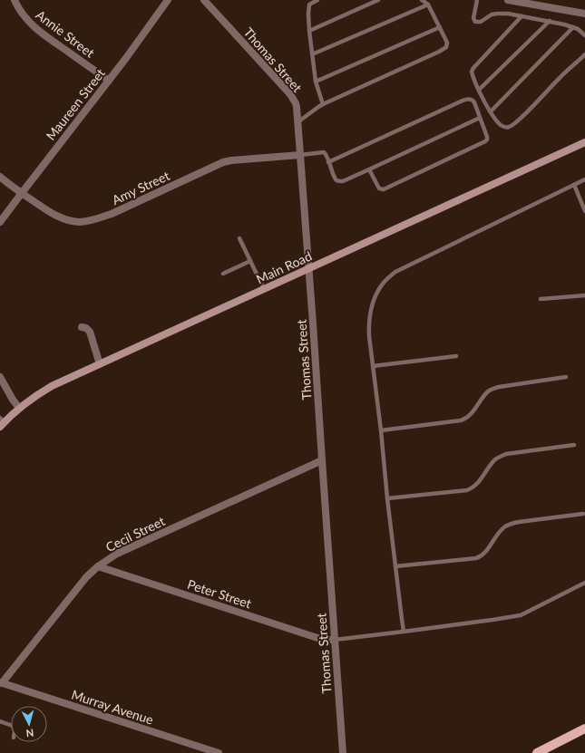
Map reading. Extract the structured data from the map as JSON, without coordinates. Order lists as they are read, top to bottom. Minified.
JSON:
{"streets":{"main road":["Main Road"],"street":["Annie Street","Thomas Street","Maureen Street","Amy Street","Cecil Street","Peter Street","Murray Avenue"]},"crossings":[["Annie Street","Maureen Street"],["Thomas Street","Amy Street"],["Thomas Street","Main Road"],["Thomas Street","Cecil Street"],["Thomas Street","Peter Street"],["Maureen Street","Amy Street"],["Cecil Street","Peter Street"],["Cecil Street","Murray Avenue"]],"north":"bottom"}
